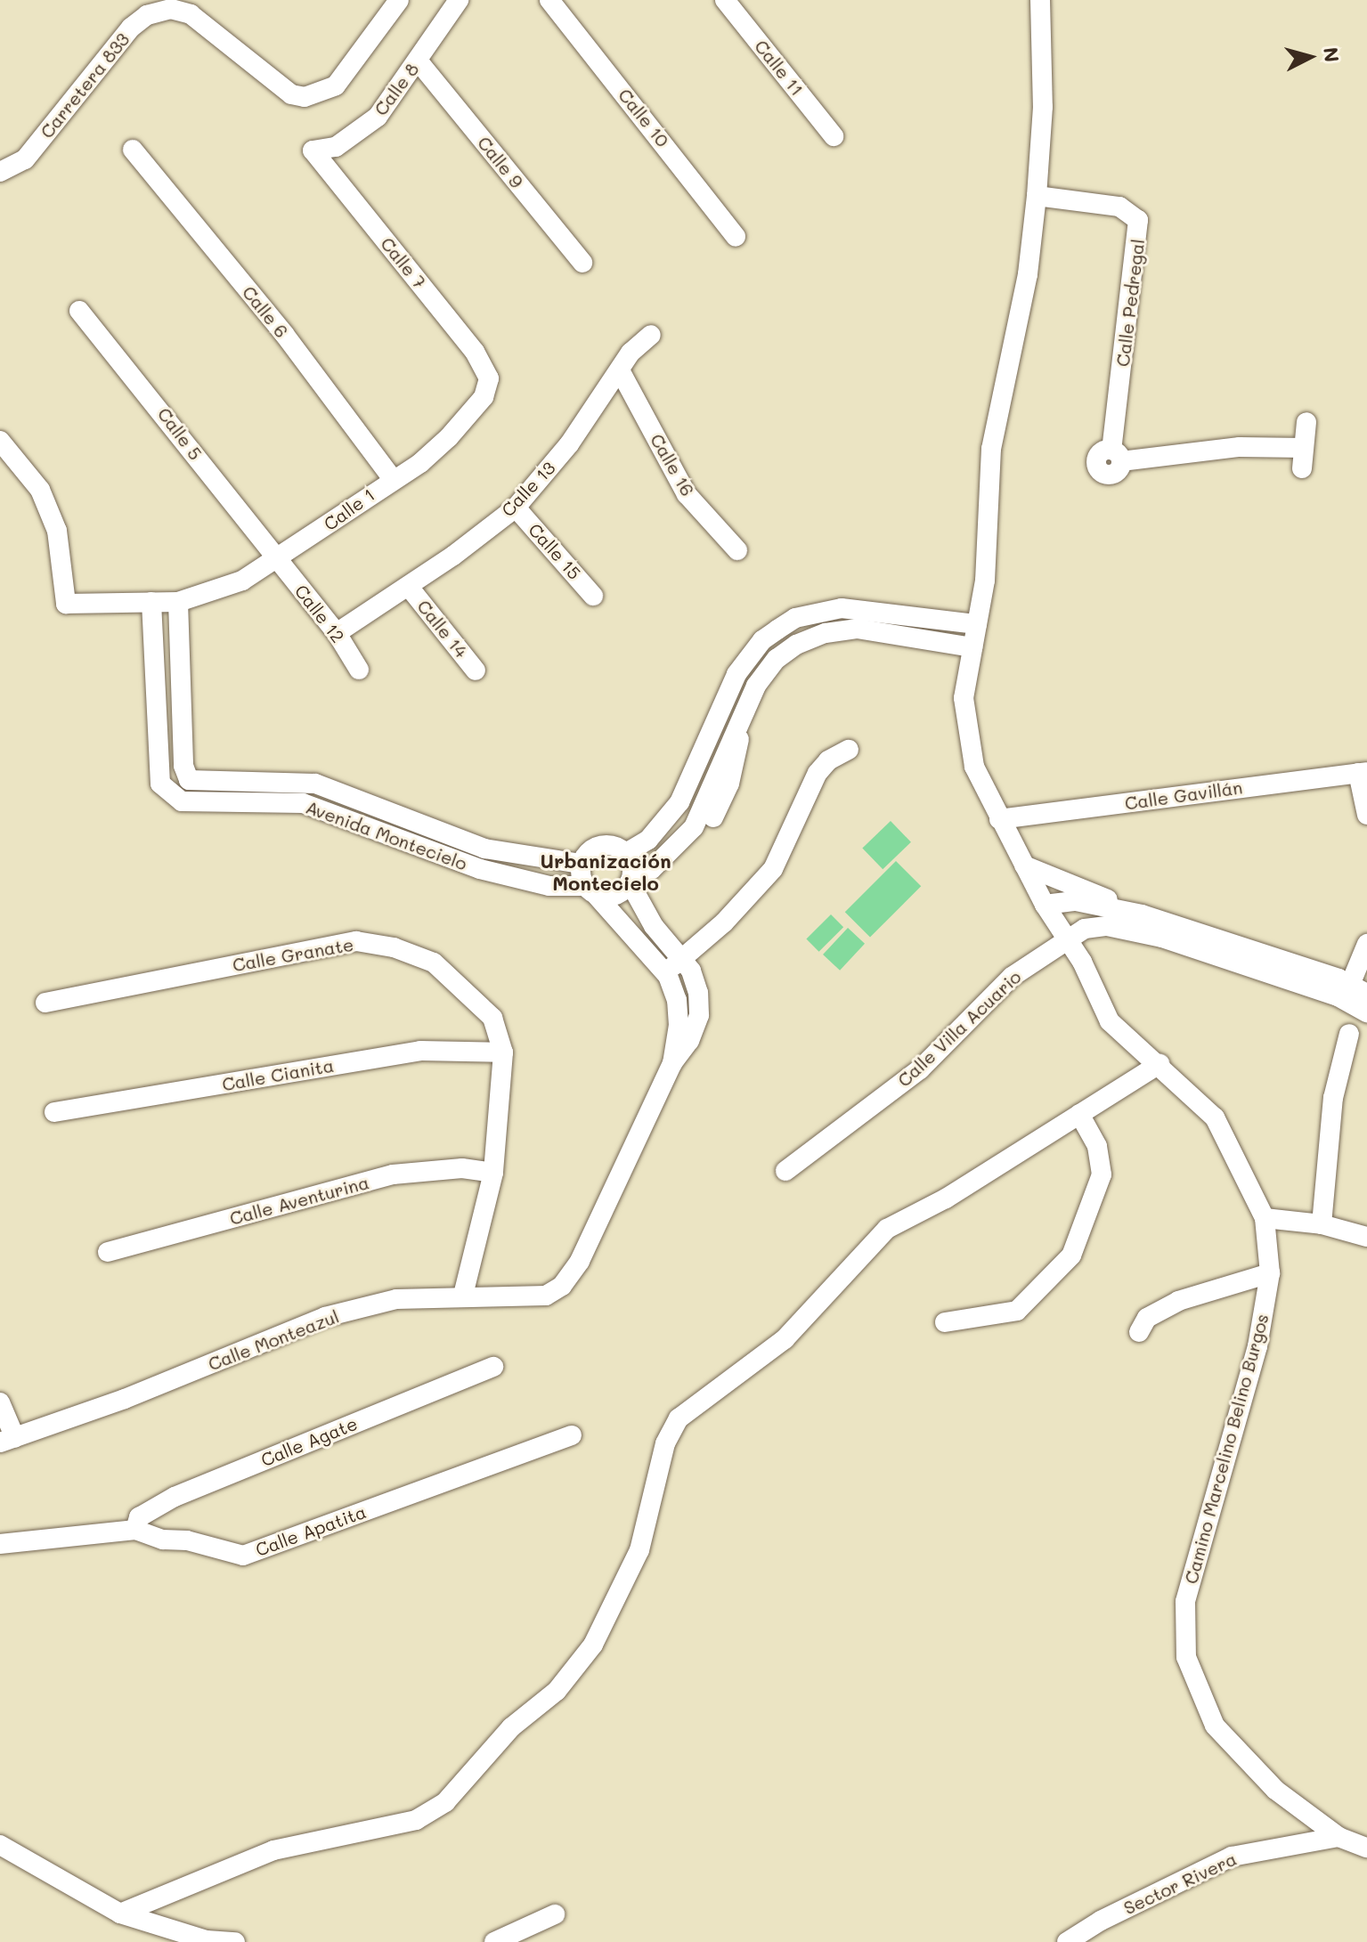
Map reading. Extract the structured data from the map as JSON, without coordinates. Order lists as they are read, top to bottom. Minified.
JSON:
{"streets":{"street":["Calle 11","Carretera 833","Calle 8","Calle 10","Calle 9","Calle 7","Calle Pedregal","Calle 6","Calle 5","Calle 16","Calle 13","Calle 1","Calle 15","Calle 12","Calle 14","Calle Gavillán","Avenida Montecielo","Calle Granate","Calle Villa Acuario","Calle Cianita","Calle Aventurina","Calle Monteazul","Calle Agate","Camino Marcelino Belino Burgos","Calle Apatita","Sector Rivera"]},"crossings":[["Calle 8","Calle 9"],["Calle 8","Calle 7"],["Calle 7","Calle 1"],["Calle Pedregal","Camino Marcelino Belino Burgos"],["Calle 6","Calle 1"],["Calle 5","Calle 1"],["Calle 5","Calle 12"],["Calle 16","Calle 13"],["Calle 13","Calle 15"],["Calle 13","Calle 12"],["Calle 13","Calle 14"],["Calle 1","Calle 12"],["Calle 1","Avenida Montecielo"],["Calle Gavillán","Camino Marcelino Belino Burgos"],["Avenida Montecielo","Calle Monteazul"],["Calle Granate","Calle Cianita"],["Calle Granate","Calle Aventurina"],["Calle Granate","Calle Monteazul"],["Calle Villa Acuario","Camino Marcelino Belino Burgos"],["Calle Agate","Calle Apatita"],["Camino Marcelino Belino Burgos","Sector Rivera"]],"districts":["Urbanización Montecielo"],"north":"right"}
